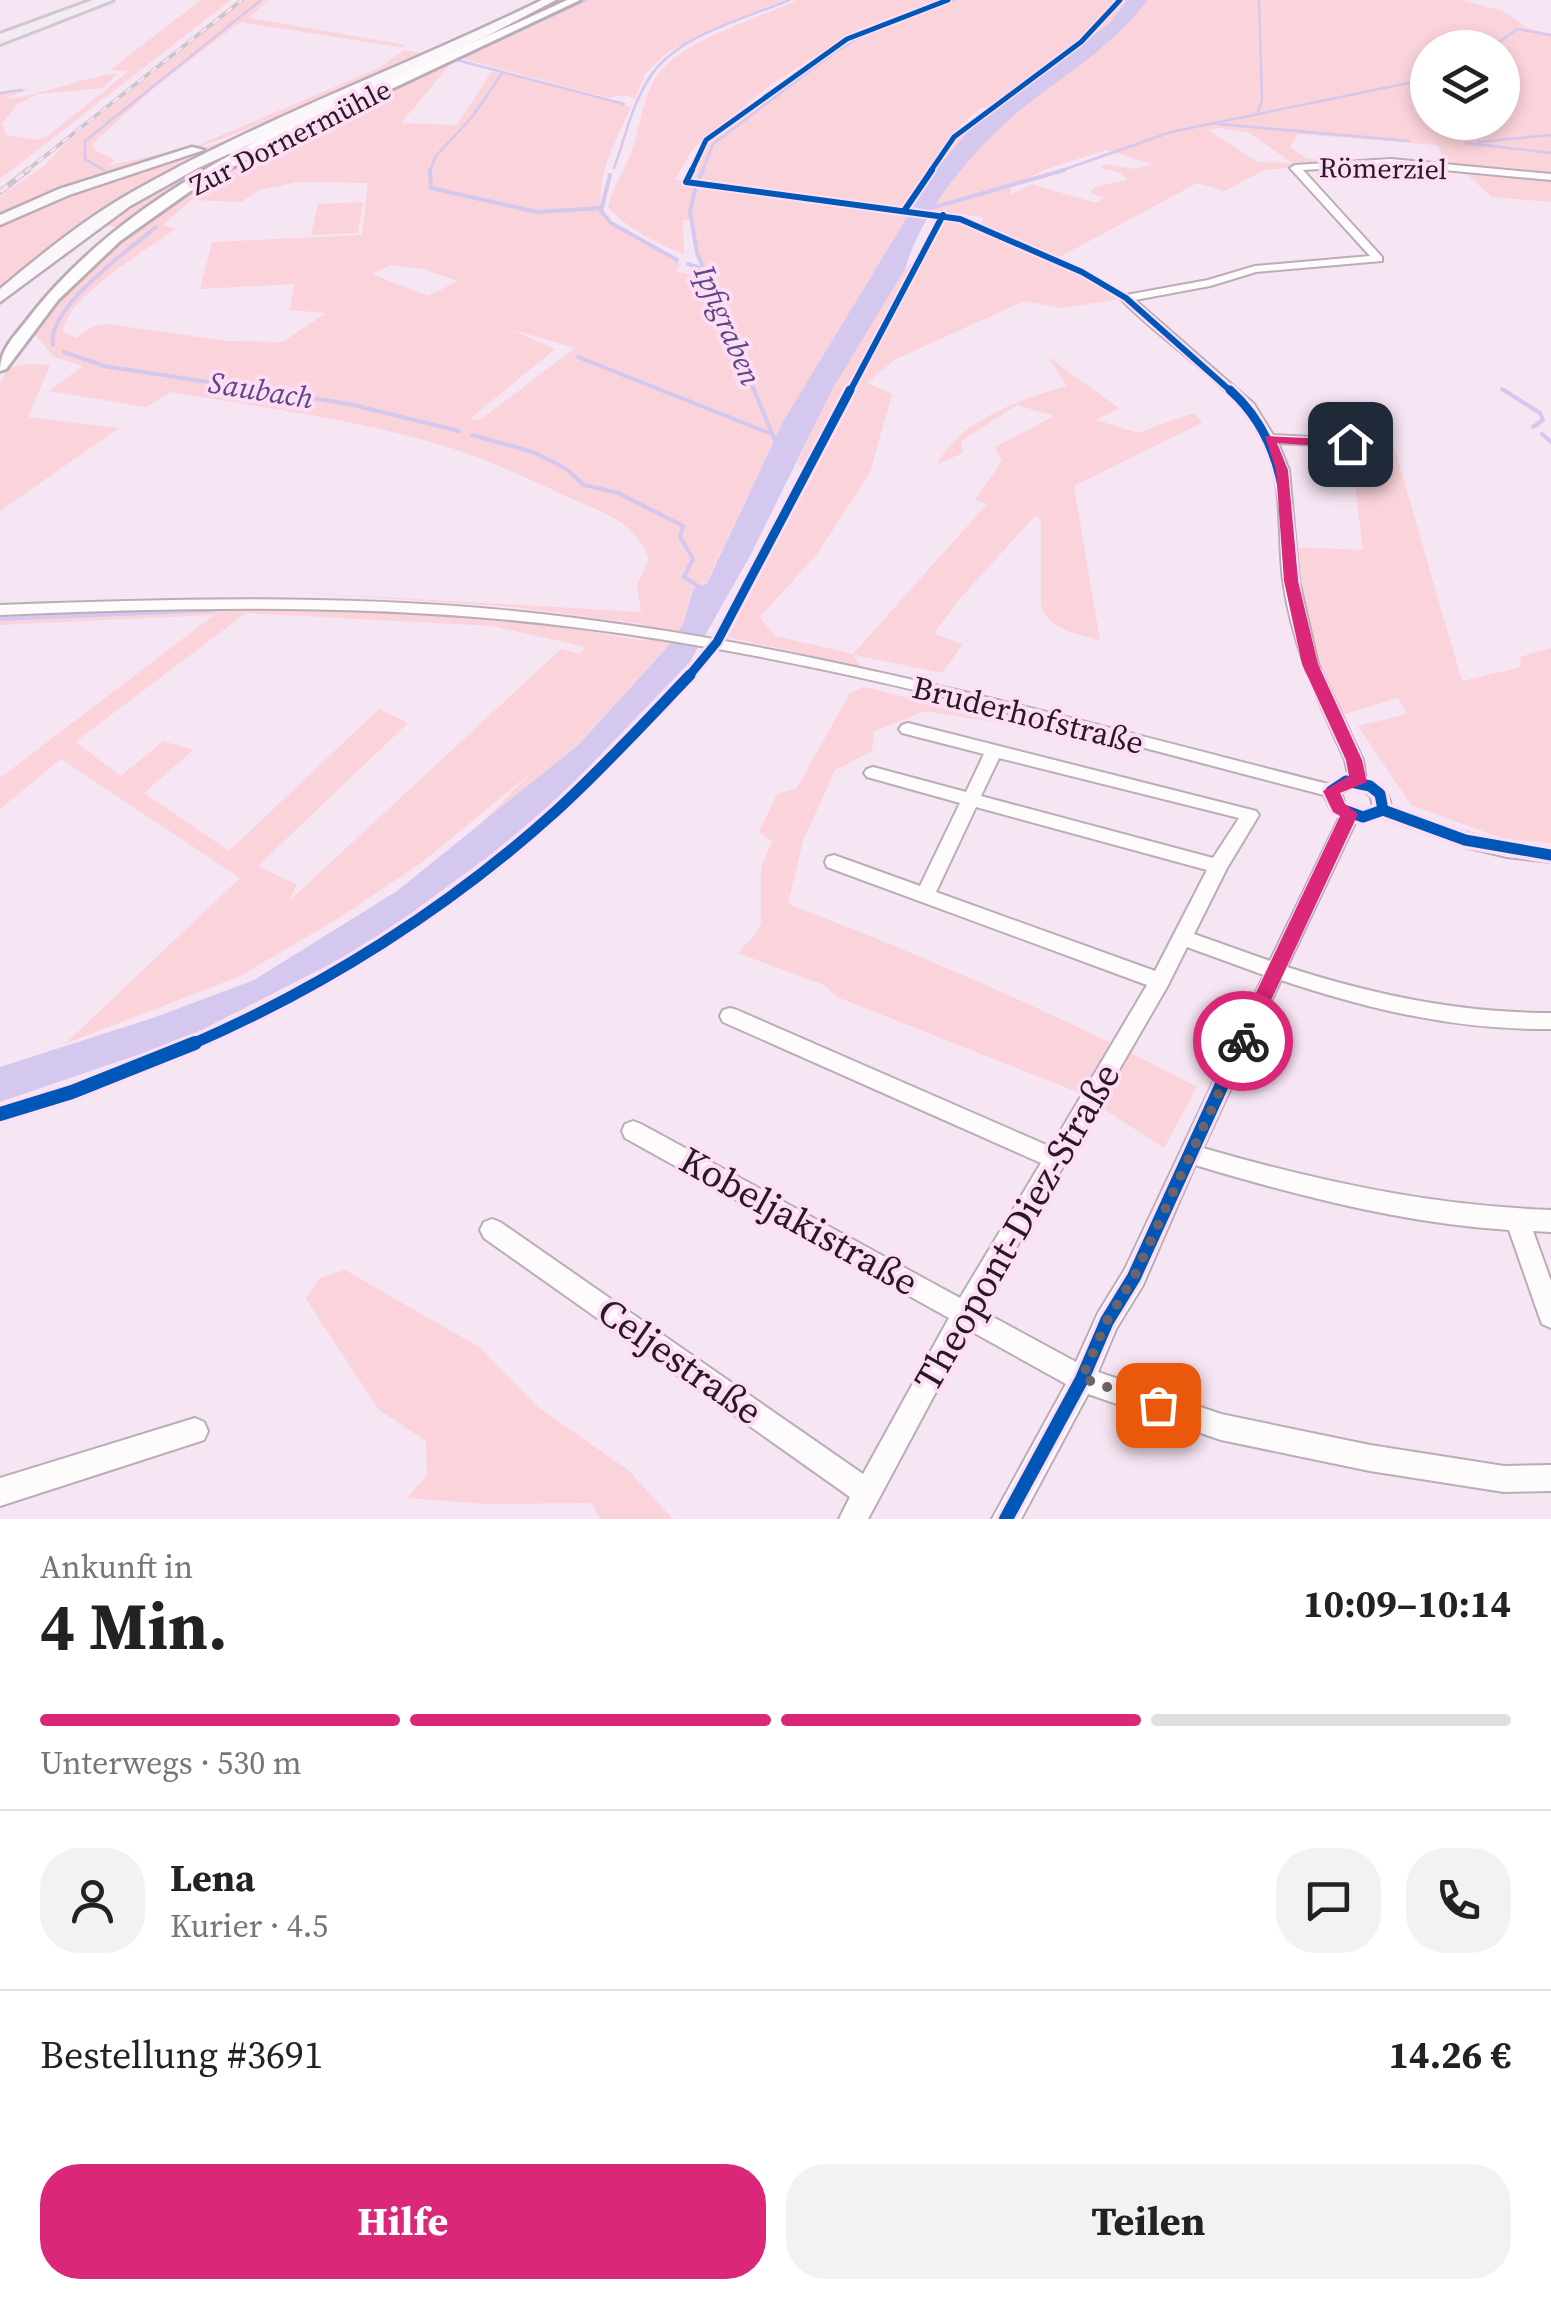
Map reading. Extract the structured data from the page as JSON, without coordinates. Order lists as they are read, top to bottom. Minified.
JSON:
{"streets":{"street":["Zur Dornermühle","Römerziel","Bruderhofstraße","Kobeljakistraße","Theopont-Diez-Straße","Celjestraße"]},"crossings":[["Kobeljakistraße","Theopont-Diez-Straße"],["Theopont-Diez-Straße","Celjestraße"]],"water":["Ipfigraben","Saubach"],"page":{"heading":["4 Min.","Ankunft in","10:09–10:14"],"panel":["Lena","Kurier · 4.5","Bestellung #3691","14.26 €"],"bar":"Unterwegs · 530 m","buttons":["Hilfe","Teilen"]}}
